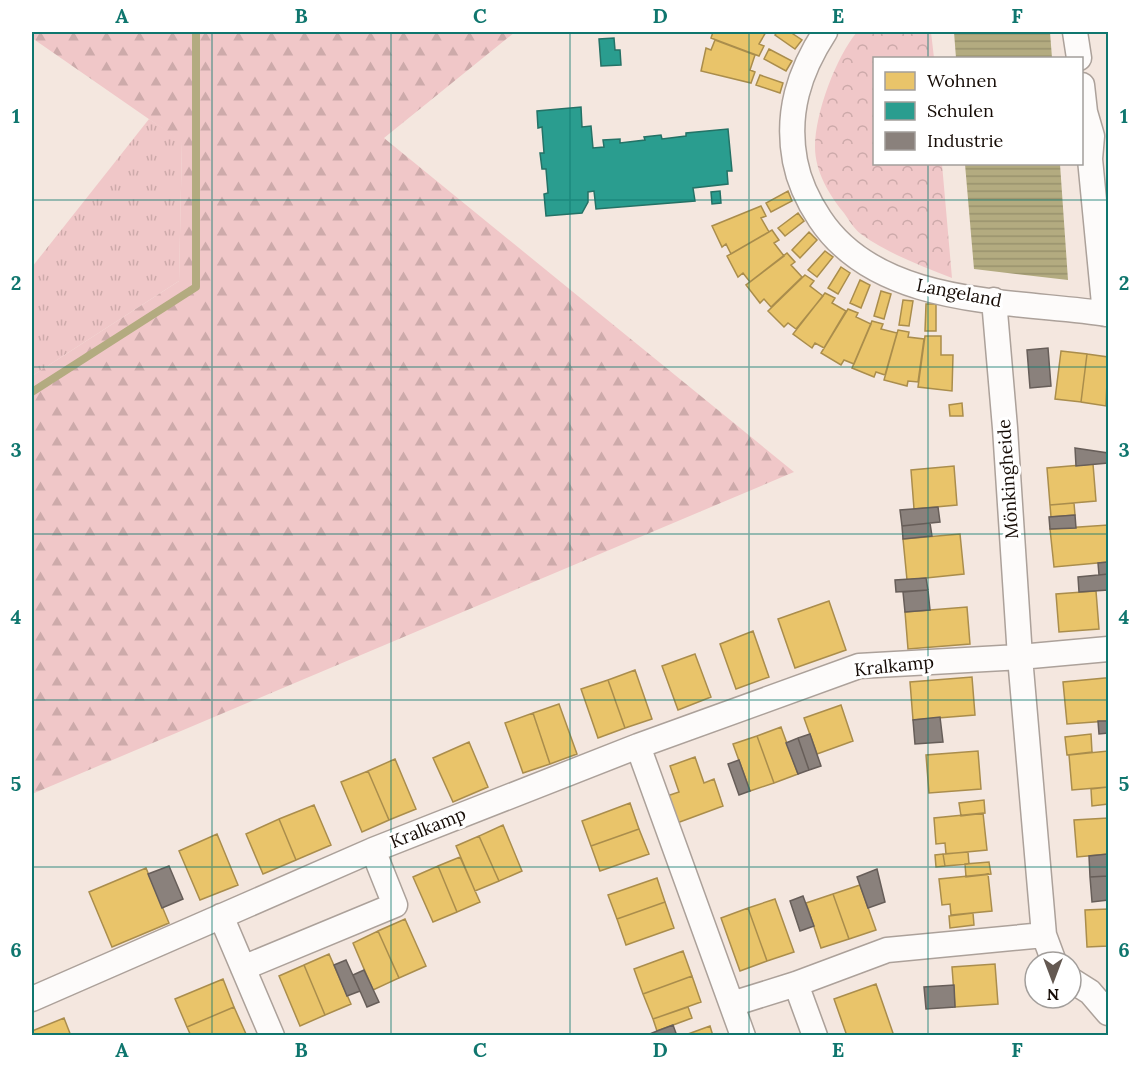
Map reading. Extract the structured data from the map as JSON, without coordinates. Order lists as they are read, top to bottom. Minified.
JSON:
{"streets":{"street":["Langeland","Mönkingheide","Kralkamp"]},"crossings":[["Langeland","Mönkingheide"],["Mönkingheide","Kralkamp"]],"legend":["Wohnen","Schulen","Industrie"],"north":"bottom","grid":{"columns":["A","B","C","D","E","F"],"rows":["1","2","3","4","5","6"]}}
